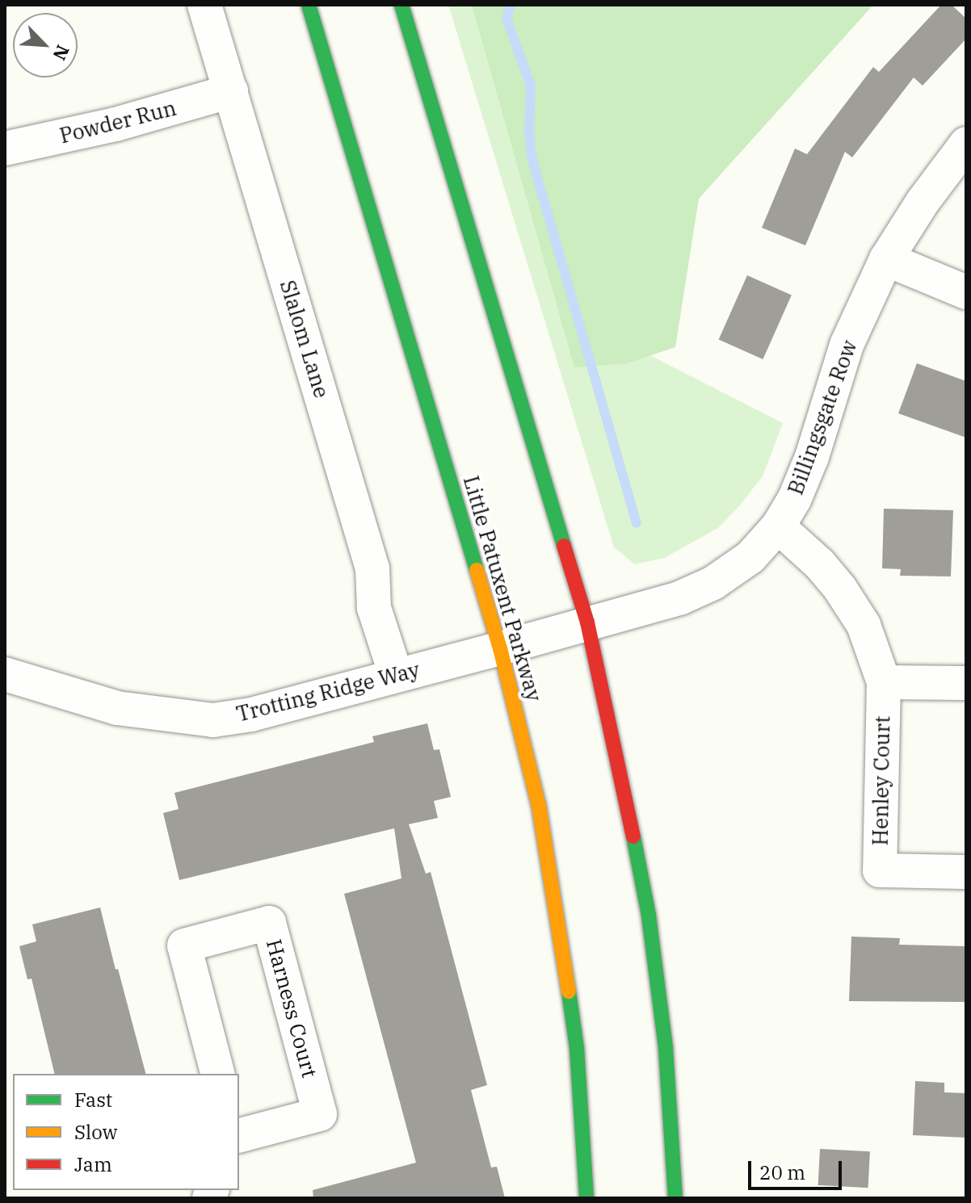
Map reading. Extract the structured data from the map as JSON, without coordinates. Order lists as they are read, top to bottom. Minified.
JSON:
{"streets":{"street":["Powder Run","Slalom Lane","Billingsgate Row","Little Patuxent Parkway","Trotting Ridge Way","Henley Court","Harness Court"]},"crossings":[["Powder Run","Slalom Lane"],["Slalom Lane","Trotting Ridge Way"],["Billingsgate Row","Little Patuxent Parkway"],["Billingsgate Row","Trotting Ridge Way"],["Billingsgate Row","Henley Court"],["Little Patuxent Parkway","Trotting Ridge Way"]],"legend":["Fast","Slow","Jam"],"scale_bar":"20 m","north":"bottom right"}
